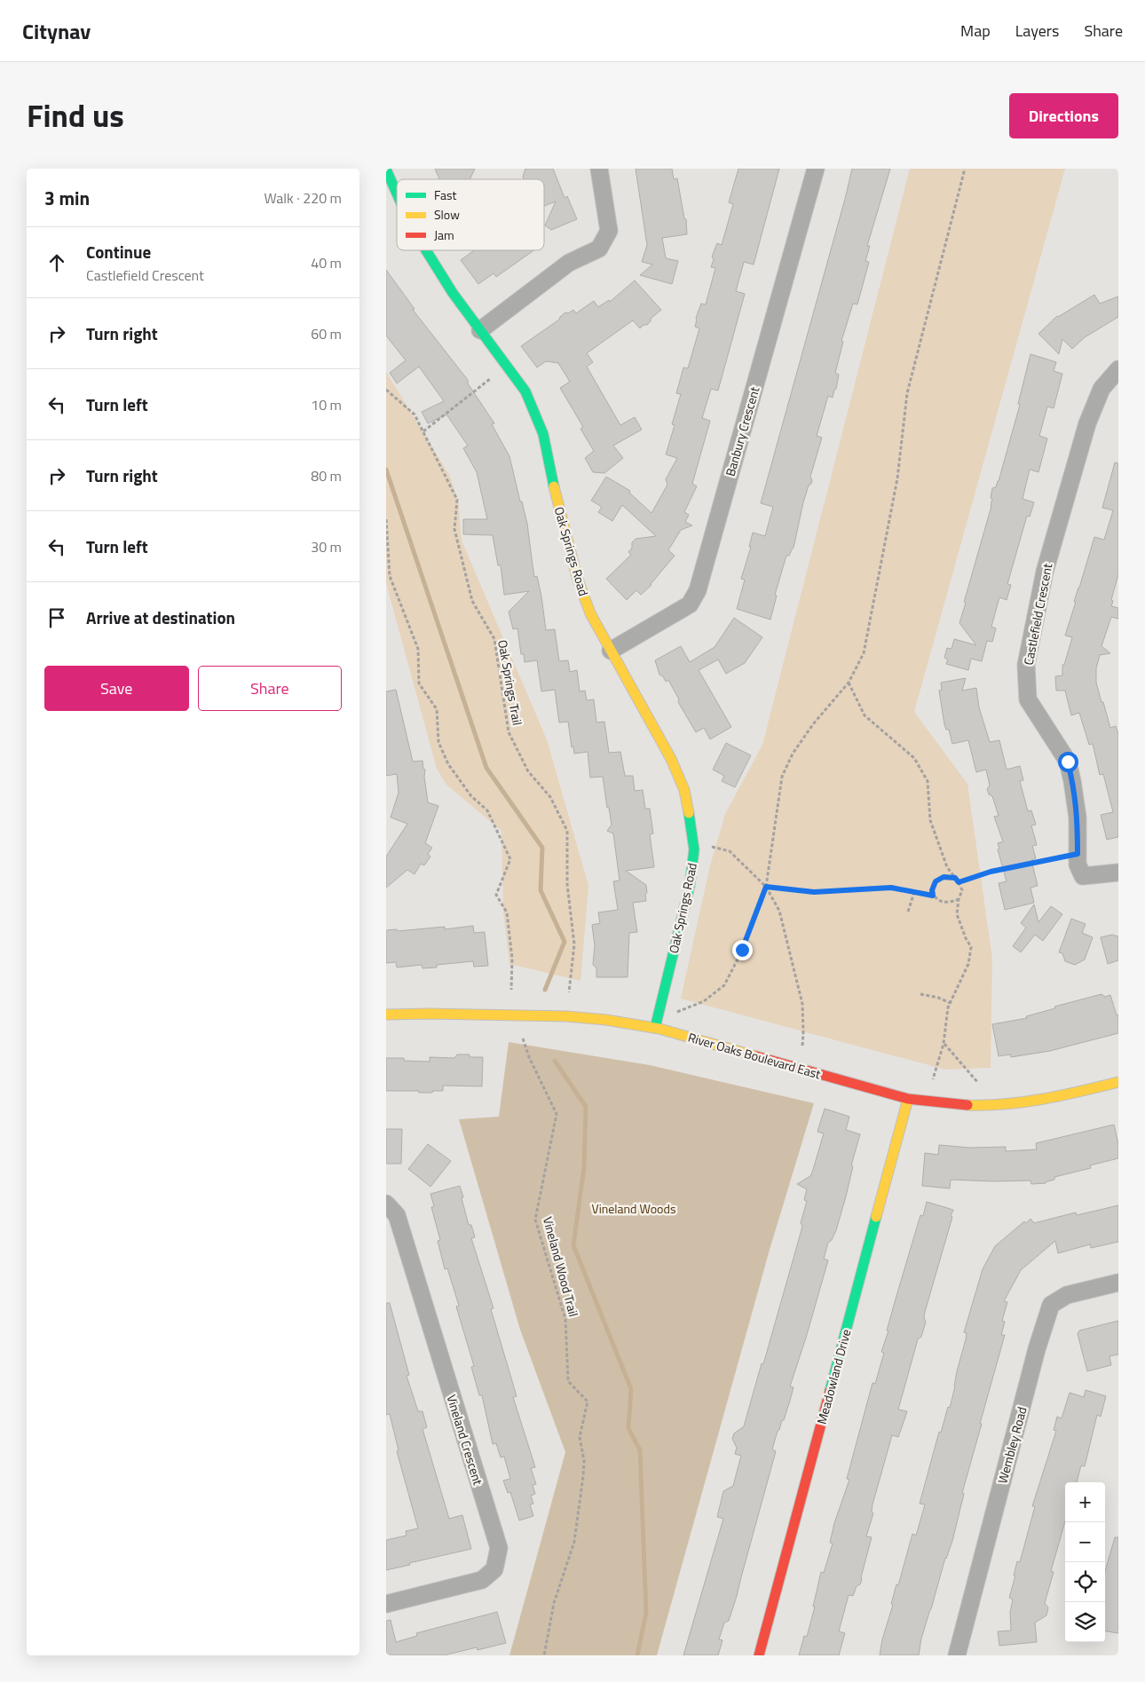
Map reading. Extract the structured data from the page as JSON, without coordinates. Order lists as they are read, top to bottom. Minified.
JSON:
{"streets":{"street":["Banbury Crescent","Oak Springs Road","Castlefield Crescent","River Oaks Boulevard East","Meadowland Drive","Vineland Crescent","Wembley Road"],"path":["Oak Springs Trail","Vineland Wood Trail"]},"crossings":[["Banbury Crescent","Oak Springs Road"],["Oak Springs Road","River Oaks Boulevard East"],["River Oaks Boulevard East","Meadowland Drive"]],"parks":["Vineland Woods"],"legend":["Fast","Slow","Jam"],"page":{"header":"Citynav","nav":["Map","Layers","Share"],"title":"Find us","buttons":["Directions",["Save","Share"]],"heading":["3 min","Walk · 220 m"],"list":[["Continue","Castlefield Crescent","40 m"],["Turn right","60 m"],["Turn left","10 m"],["Turn right","80 m"],["Turn left","30 m"],"Arrive at destination"],"map_buttons":["+","−"]}}
